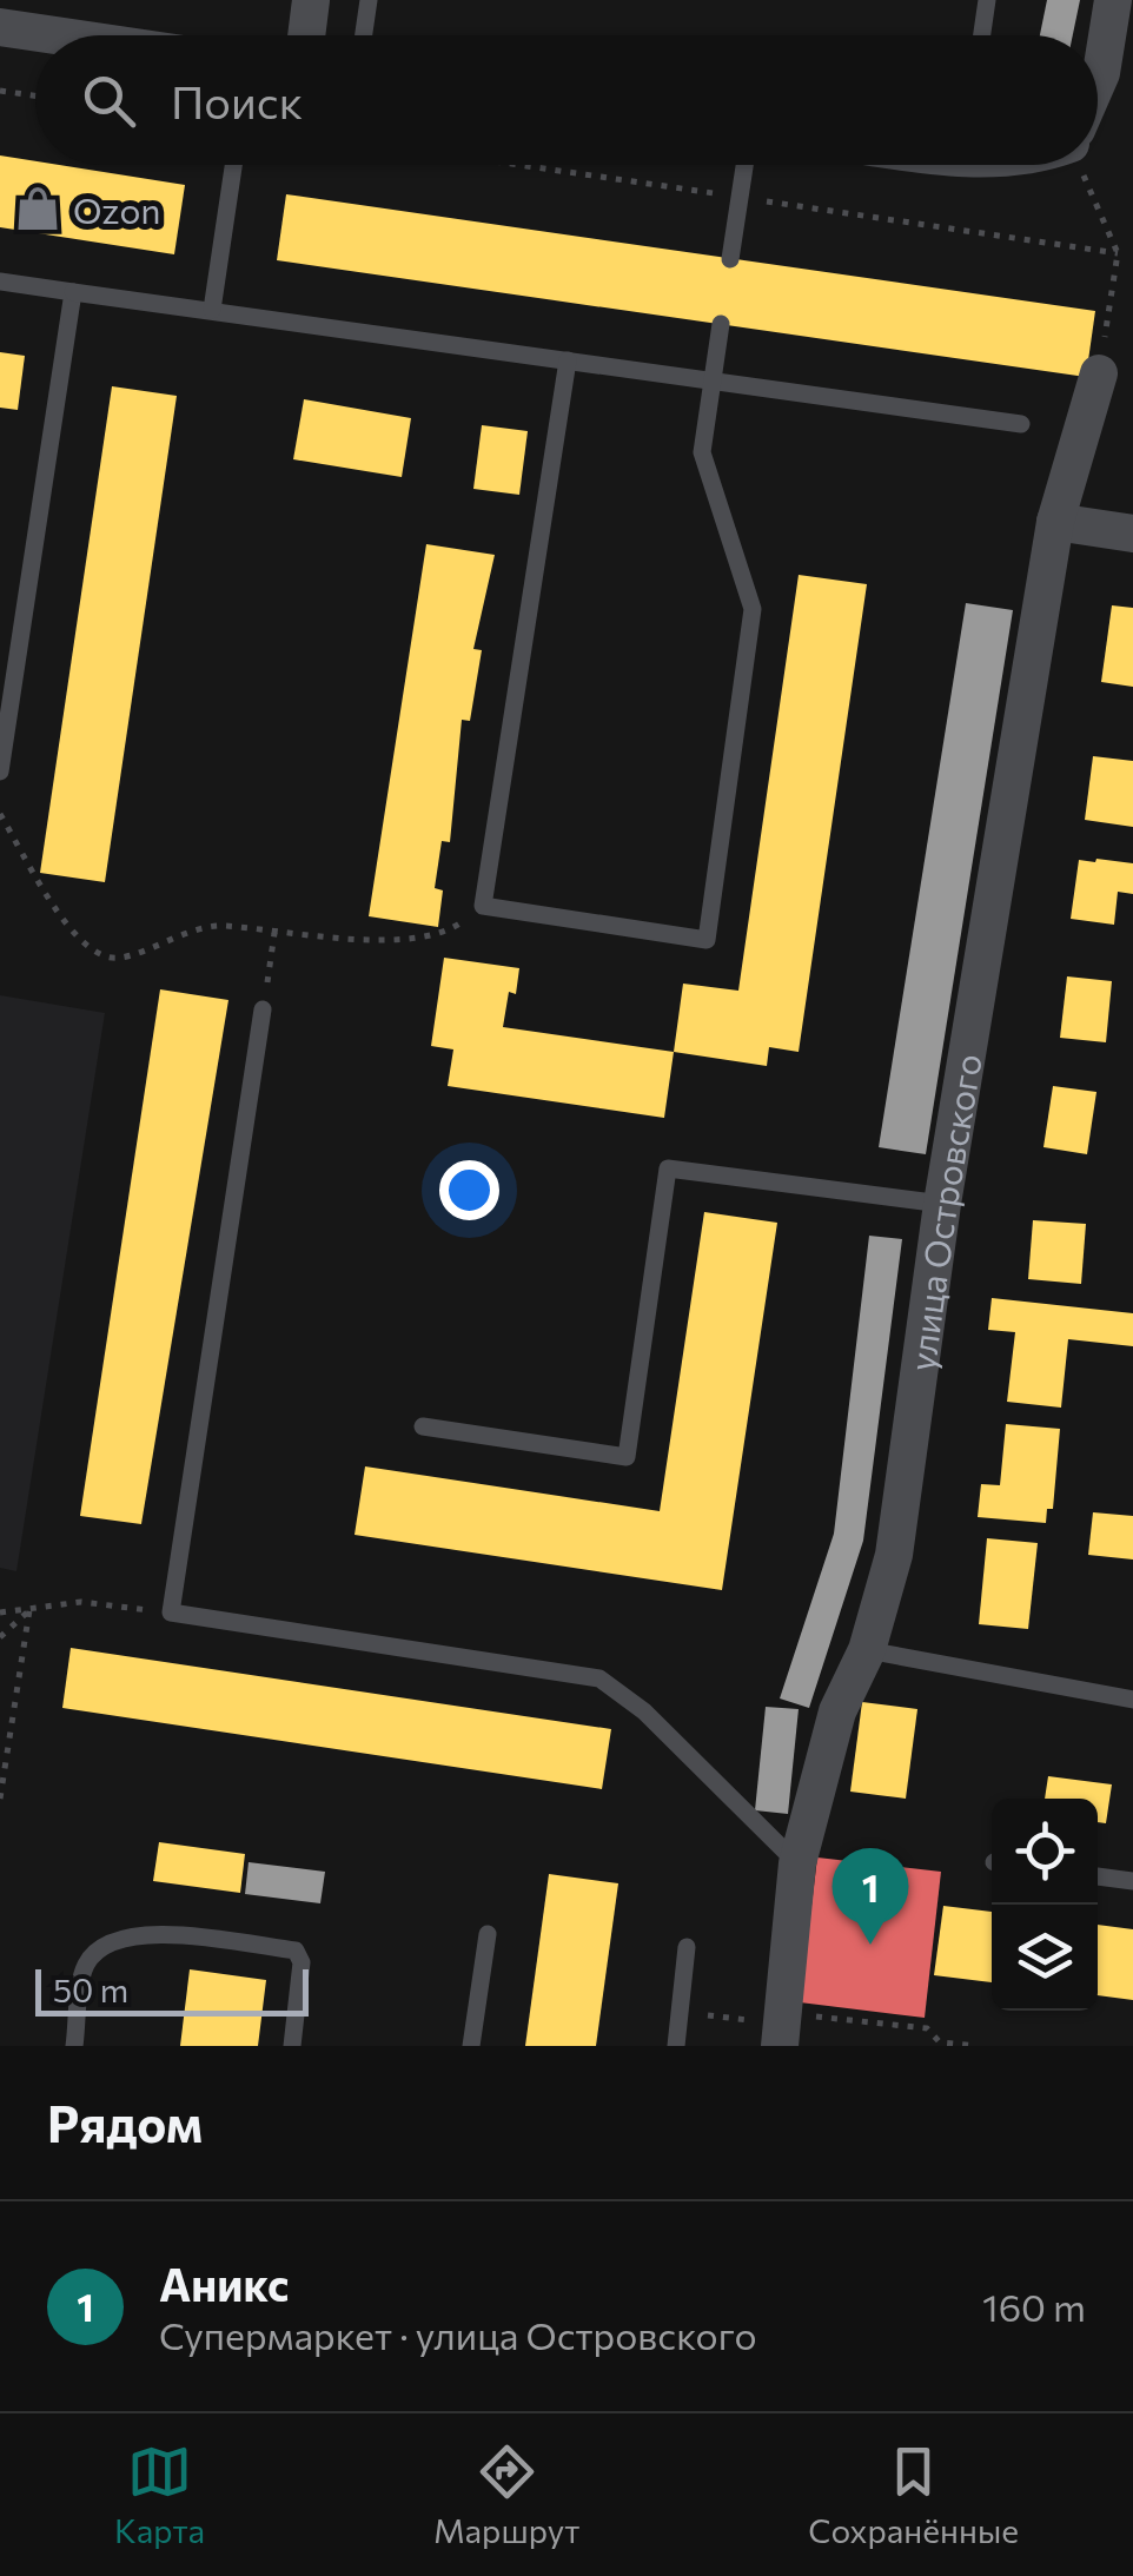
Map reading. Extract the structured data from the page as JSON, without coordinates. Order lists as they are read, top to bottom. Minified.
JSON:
{"streets":{"street":["улица Островского"]},"places":{"shop":["Ozon"]},"scale_bar":"50 m","page":{"search":"Поиск","pins":"1","scale":"50 m","heading":"Рядом","list":[{"mark":"1","name":"Аникс","note":"Супермаркет · улица Островского","value":"160 m"}],"nav":["Карта","Маршрут","Сохранённые"]}}
